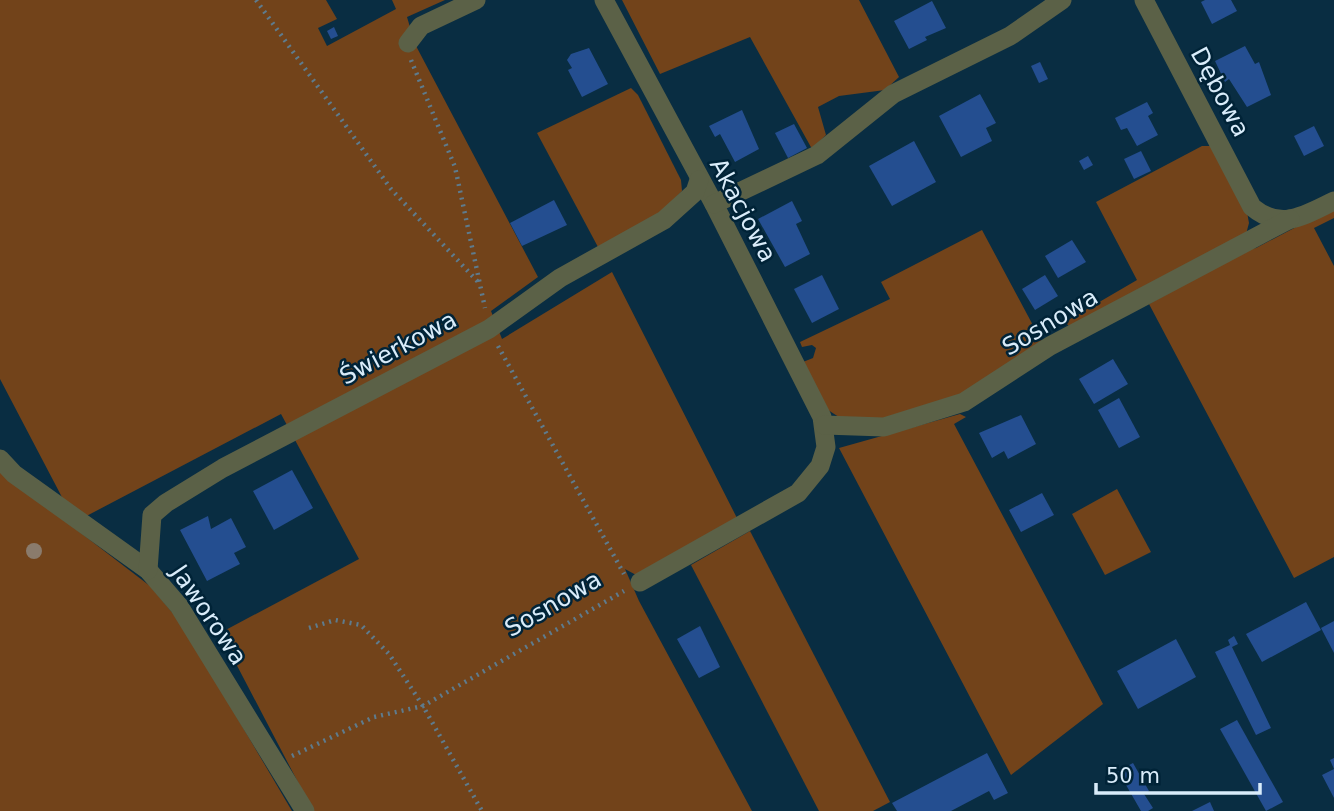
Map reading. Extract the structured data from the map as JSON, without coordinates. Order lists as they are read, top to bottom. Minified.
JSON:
{"streets":{"street":["Dębowa","Akacjowa","Sosnowa","Świerkowa","Jaworowa"]},"crossings":[["Dębowa","Sosnowa"],["Akacjowa","Sosnowa"],["Akacjowa","Świerkowa"],["Sosnowa","Jaworowa"],["Świerkowa","Jaworowa"]],"scale_bar":"50 m"}
